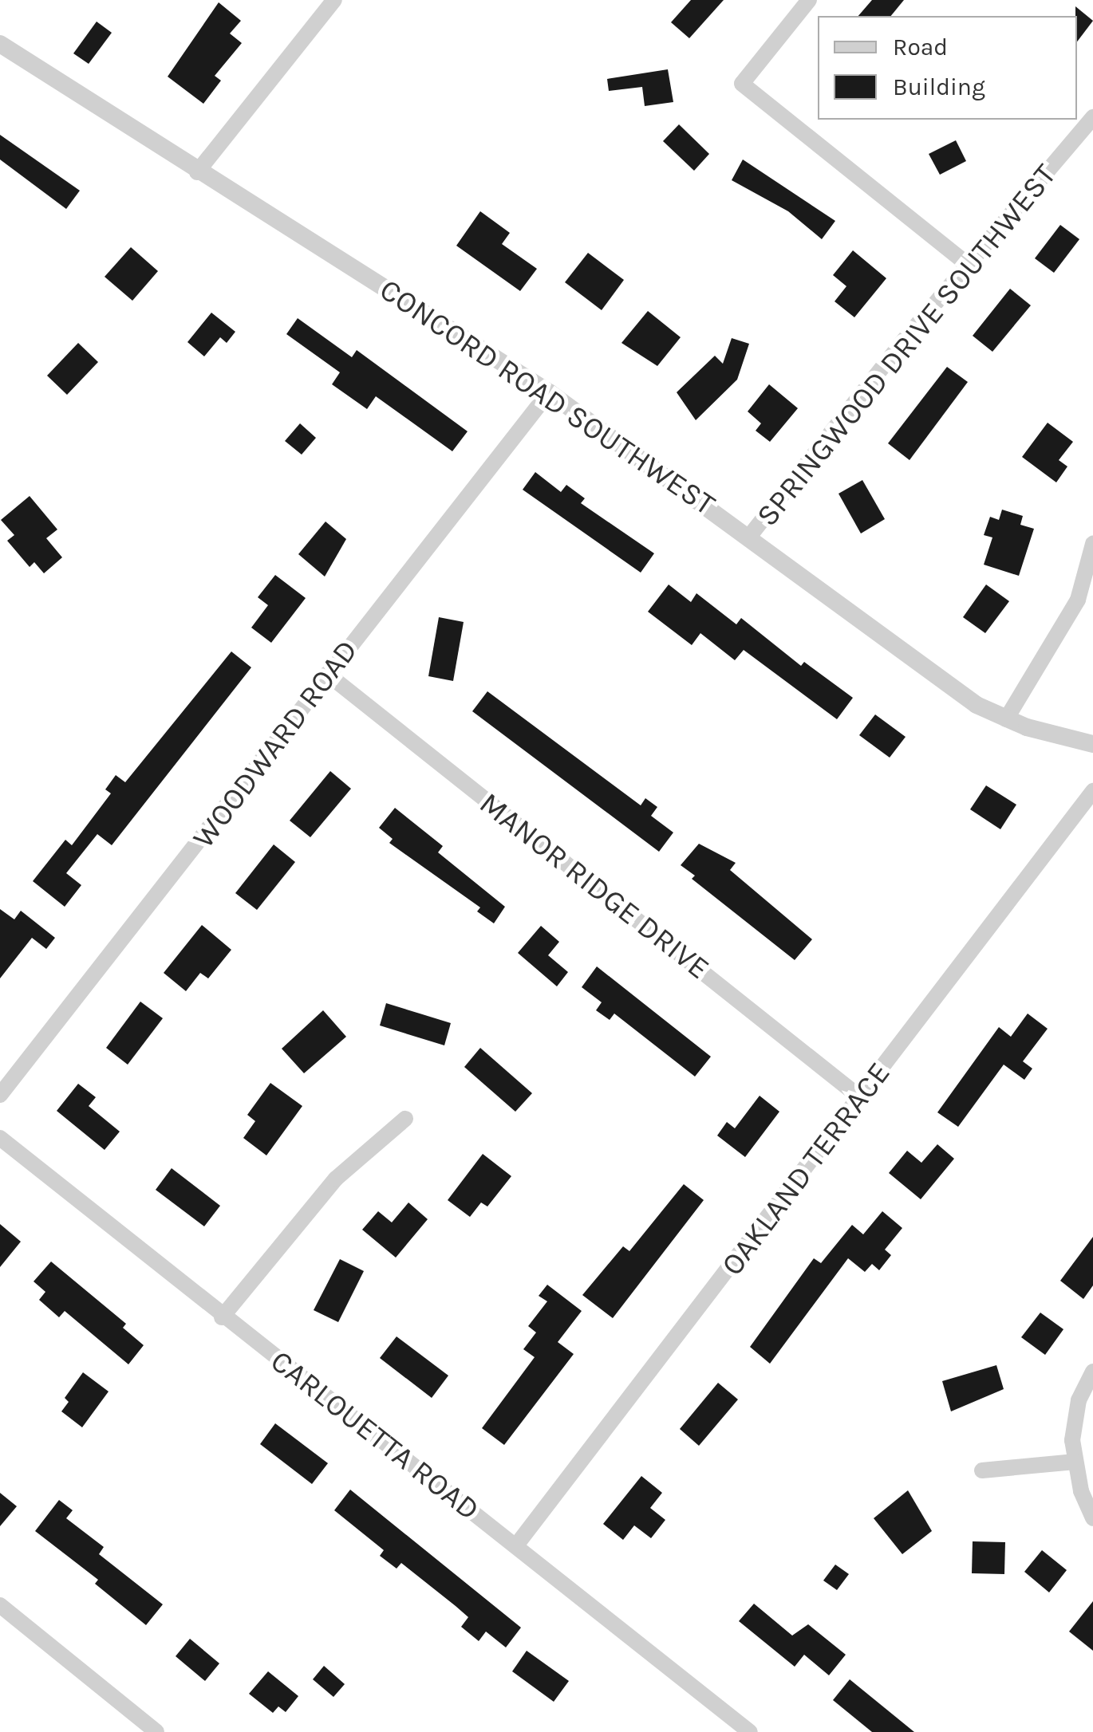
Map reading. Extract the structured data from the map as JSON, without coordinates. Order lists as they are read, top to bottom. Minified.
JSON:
{"streets":{"street":["SPRINGWOOD DRIVE SOUTHWEST","CONCORD ROAD SOUTHWEST","WOODWARD ROAD","MANOR RIDGE DRIVE","OAKLAND TERRACE","CARLOUETTA ROAD"]},"crossings":[["SPRINGWOOD DRIVE SOUTHWEST","CONCORD ROAD SOUTHWEST"],["CONCORD ROAD SOUTHWEST","WOODWARD ROAD"],["WOODWARD ROAD","MANOR RIDGE DRIVE"],["MANOR RIDGE DRIVE","OAKLAND TERRACE"],["OAKLAND TERRACE","CARLOUETTA ROAD"]],"legend":["Road","Building"]}
